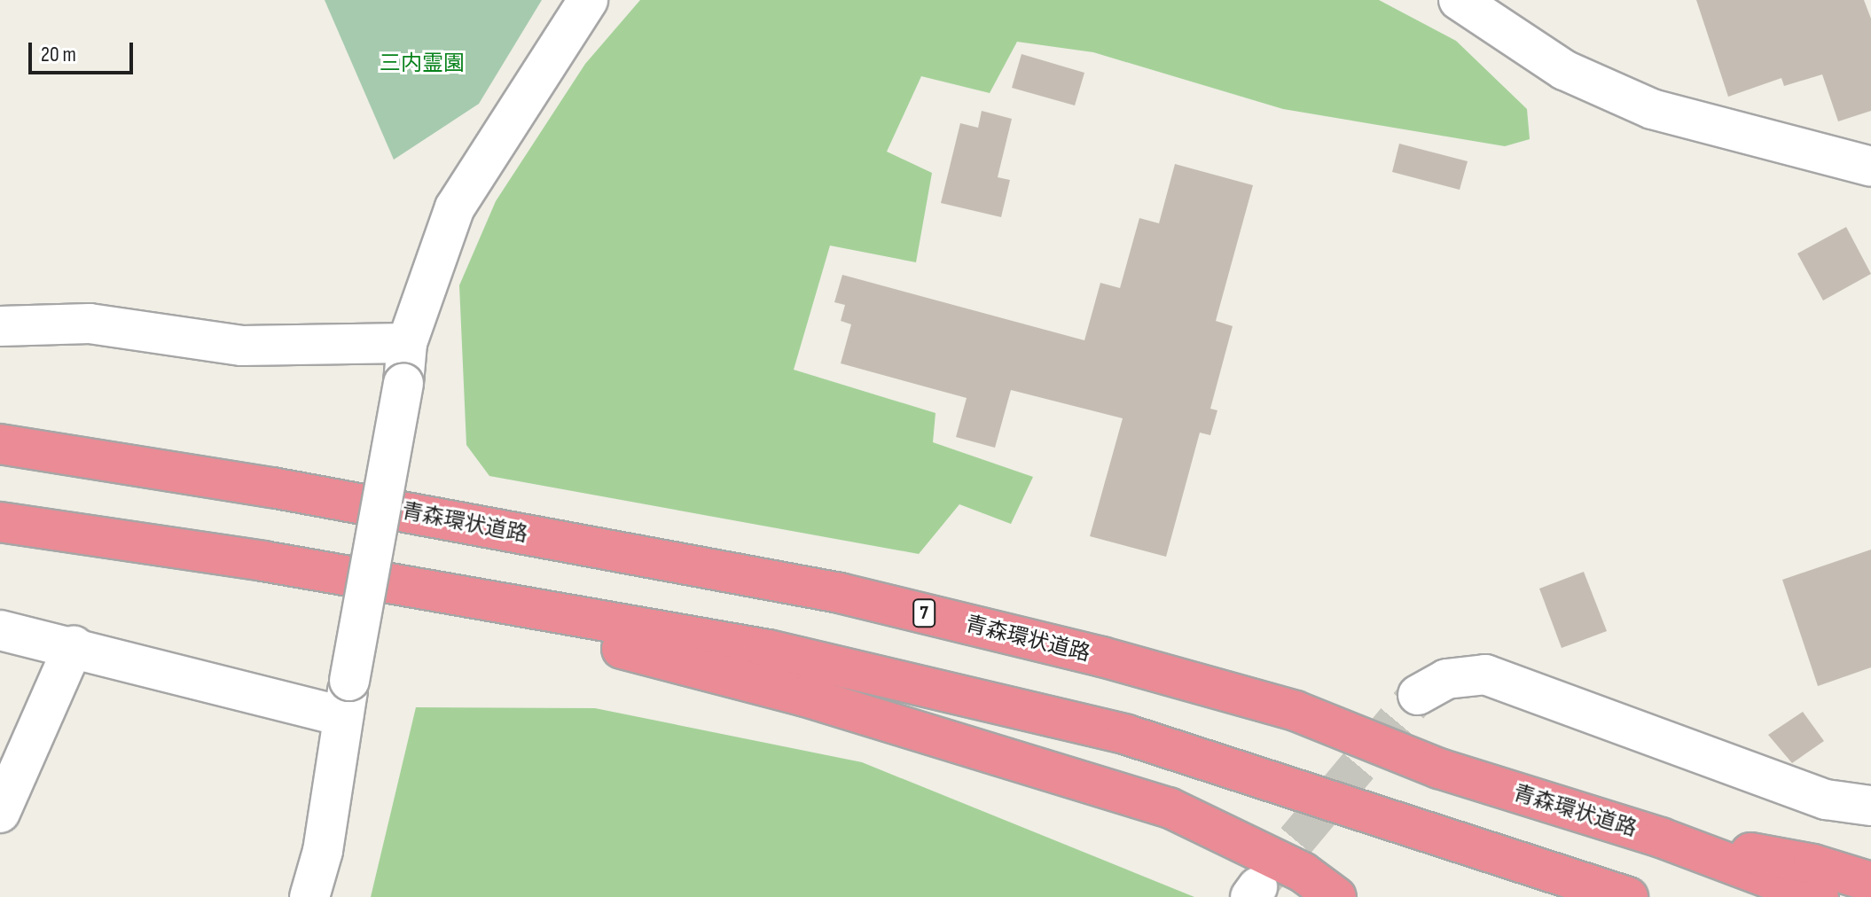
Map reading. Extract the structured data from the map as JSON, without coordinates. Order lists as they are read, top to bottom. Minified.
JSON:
{"streets":{"highway":["青森環状道路","7"]},"parks":["三内霊園"],"scale_bar":"20 m"}
